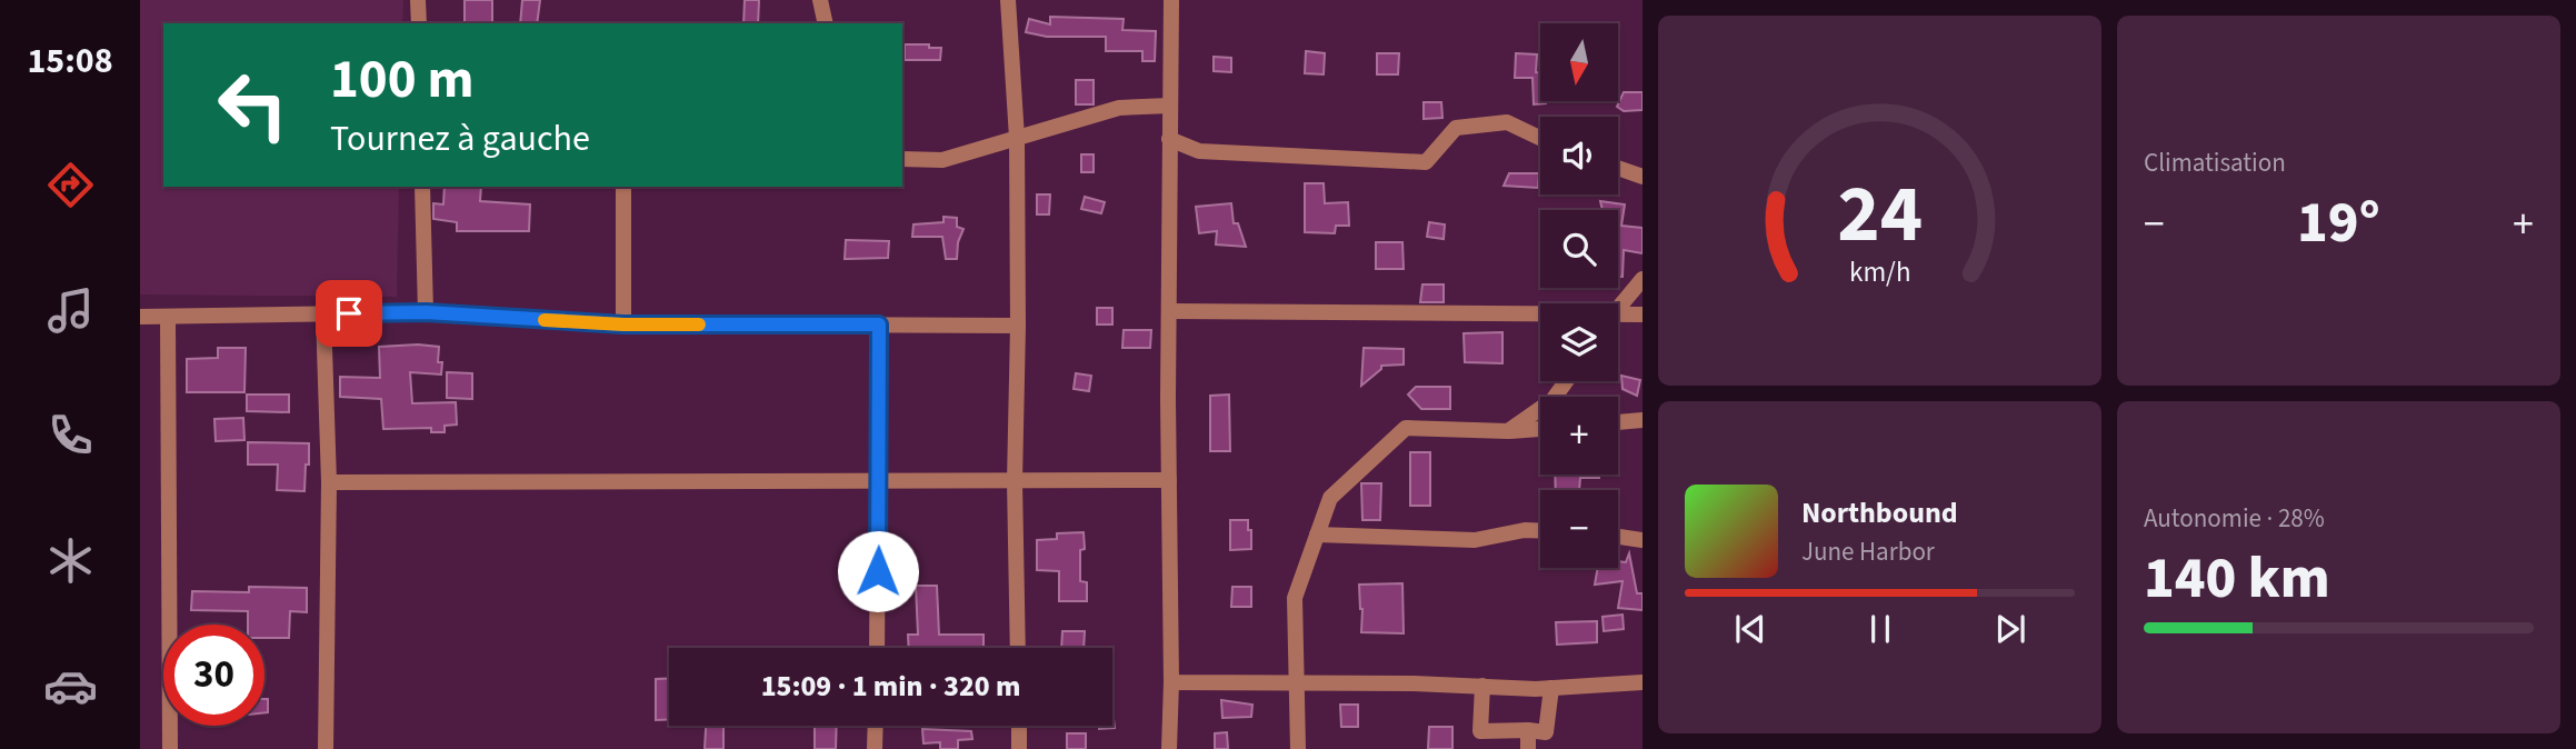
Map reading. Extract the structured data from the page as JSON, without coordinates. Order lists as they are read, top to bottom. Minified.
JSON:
{"north":"bottom","page":{"tabs":"15:08","tile":["Climatisation",["Autonomie · 28%","140 km"]],"map_buttons":["+","−"],"turn":["100 m","Tournez à gauche"],"heat":["−","19°","+"],"song":["Northbound","June Harbor"],"limit":"30","trip":"15:09 · 1 min · 320 m","gauge":["24","km/h"]}}
